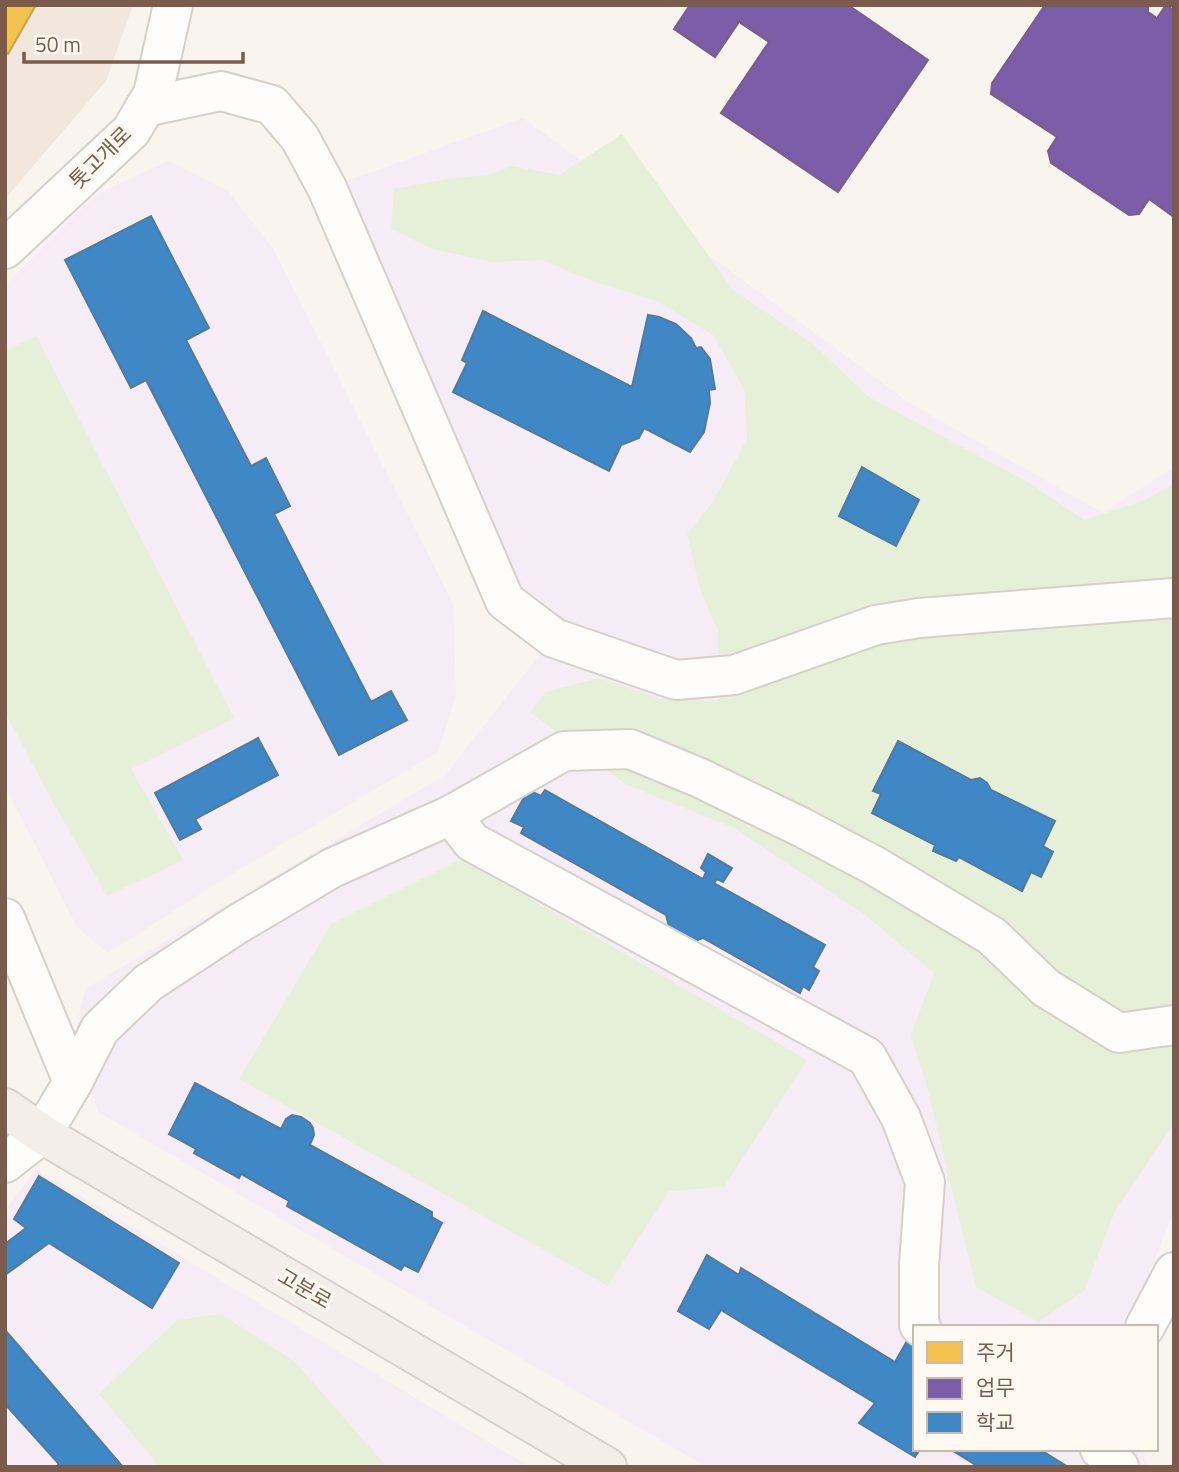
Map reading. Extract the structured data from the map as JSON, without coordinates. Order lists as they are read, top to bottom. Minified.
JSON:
{"streets":{"main road":["고분로"],"street":["톳고개로"]},"legend":["주거","업무","학교"],"scale_bar":"50 m"}
